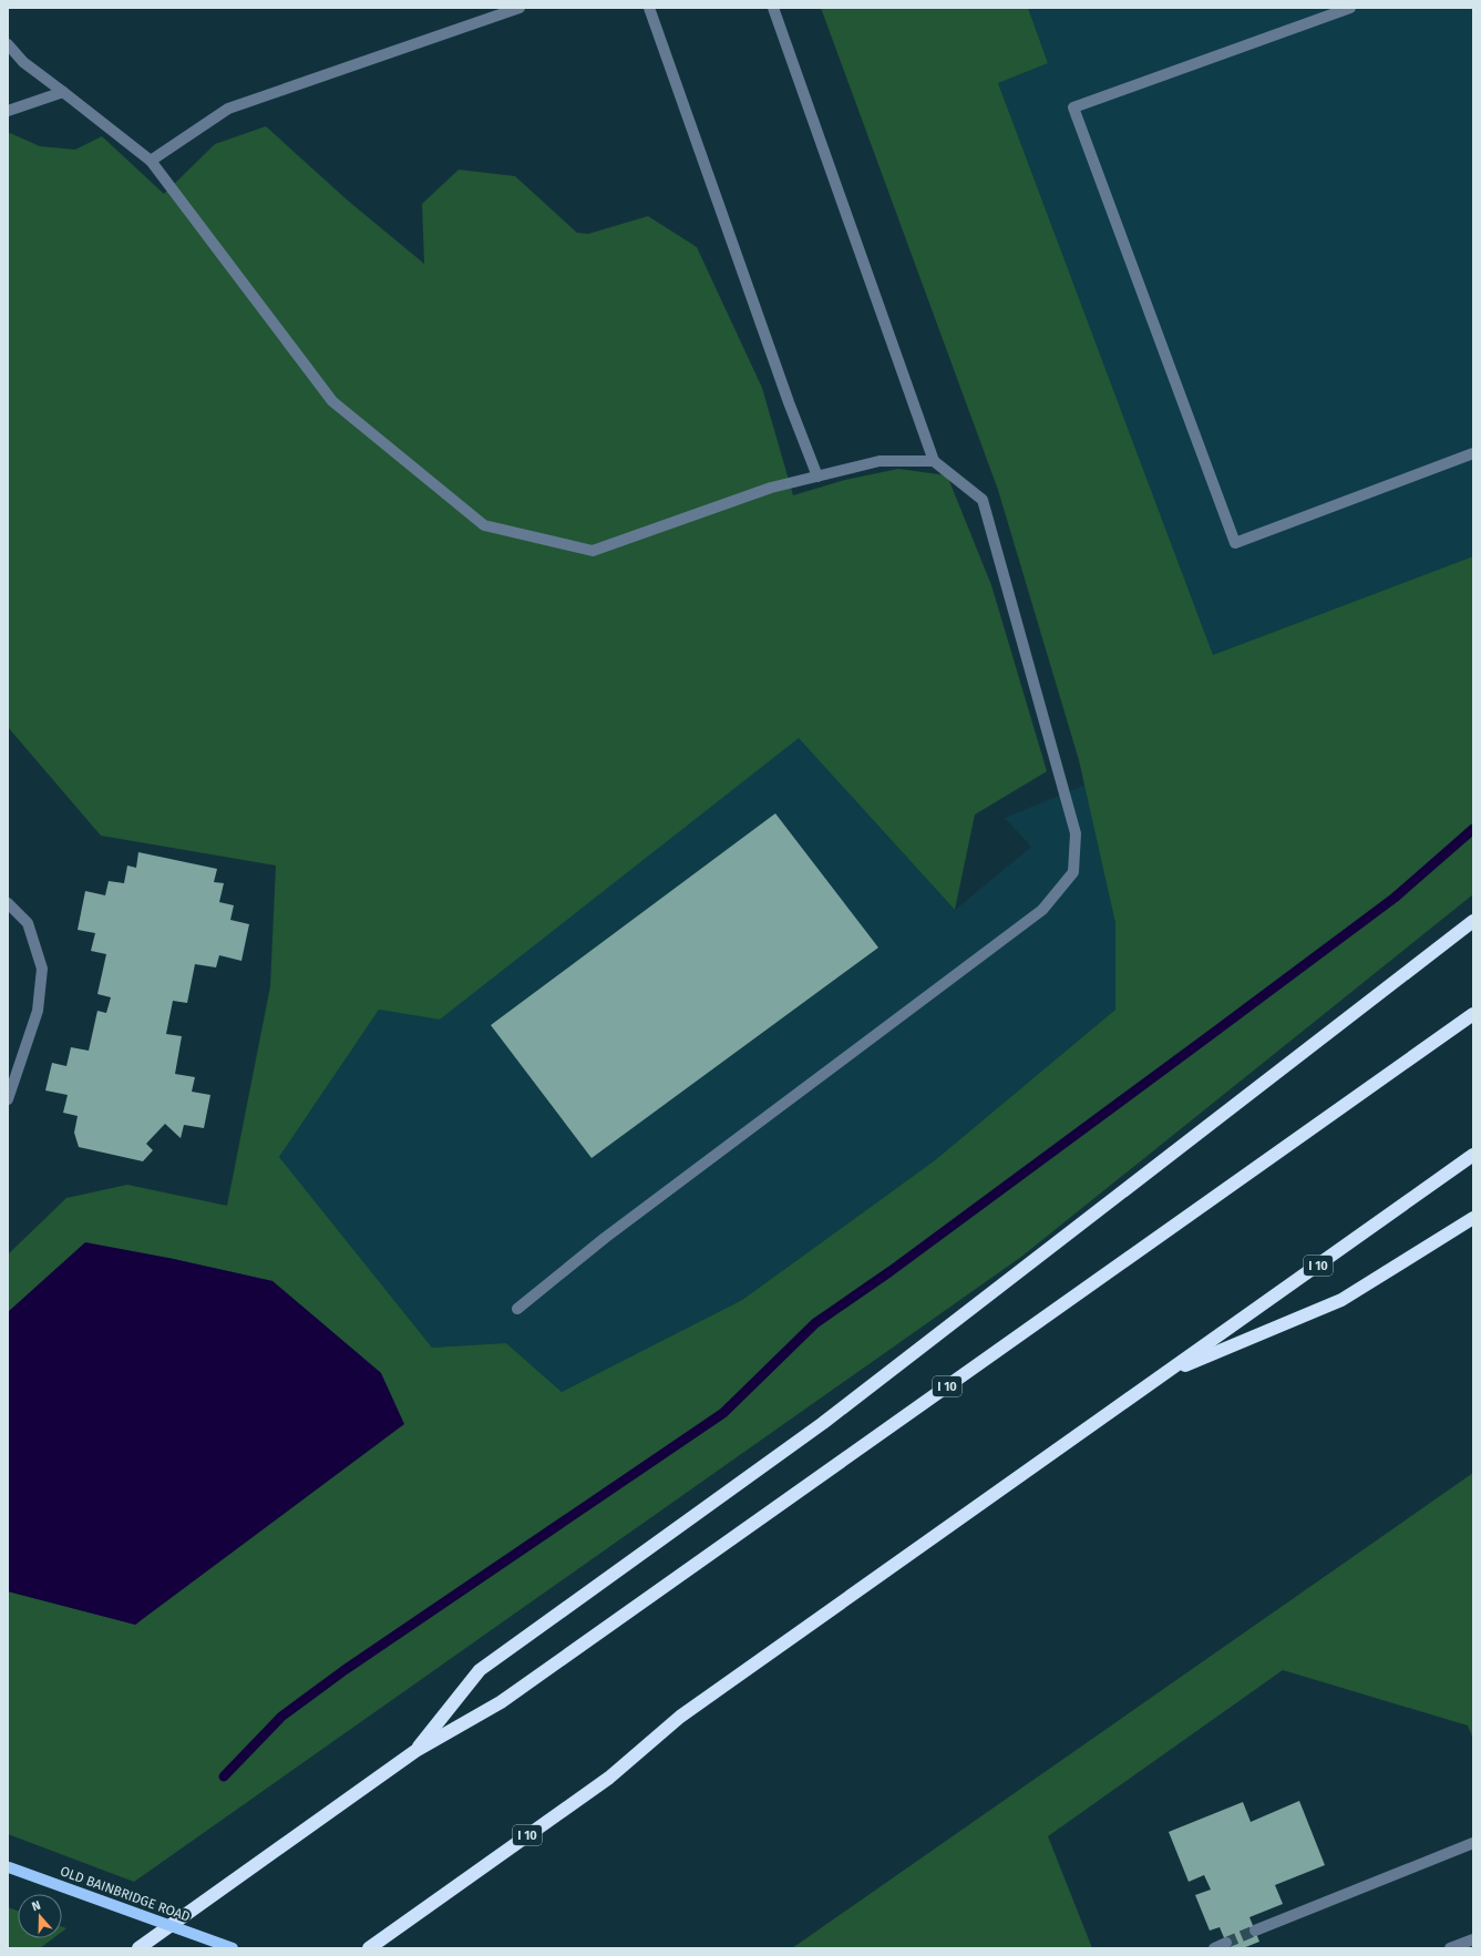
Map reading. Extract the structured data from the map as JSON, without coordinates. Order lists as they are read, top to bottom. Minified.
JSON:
{"streets":{"highway":["I 10"],"main road":["OLD BAINBRIDGE ROAD"]},"north":"top"}
